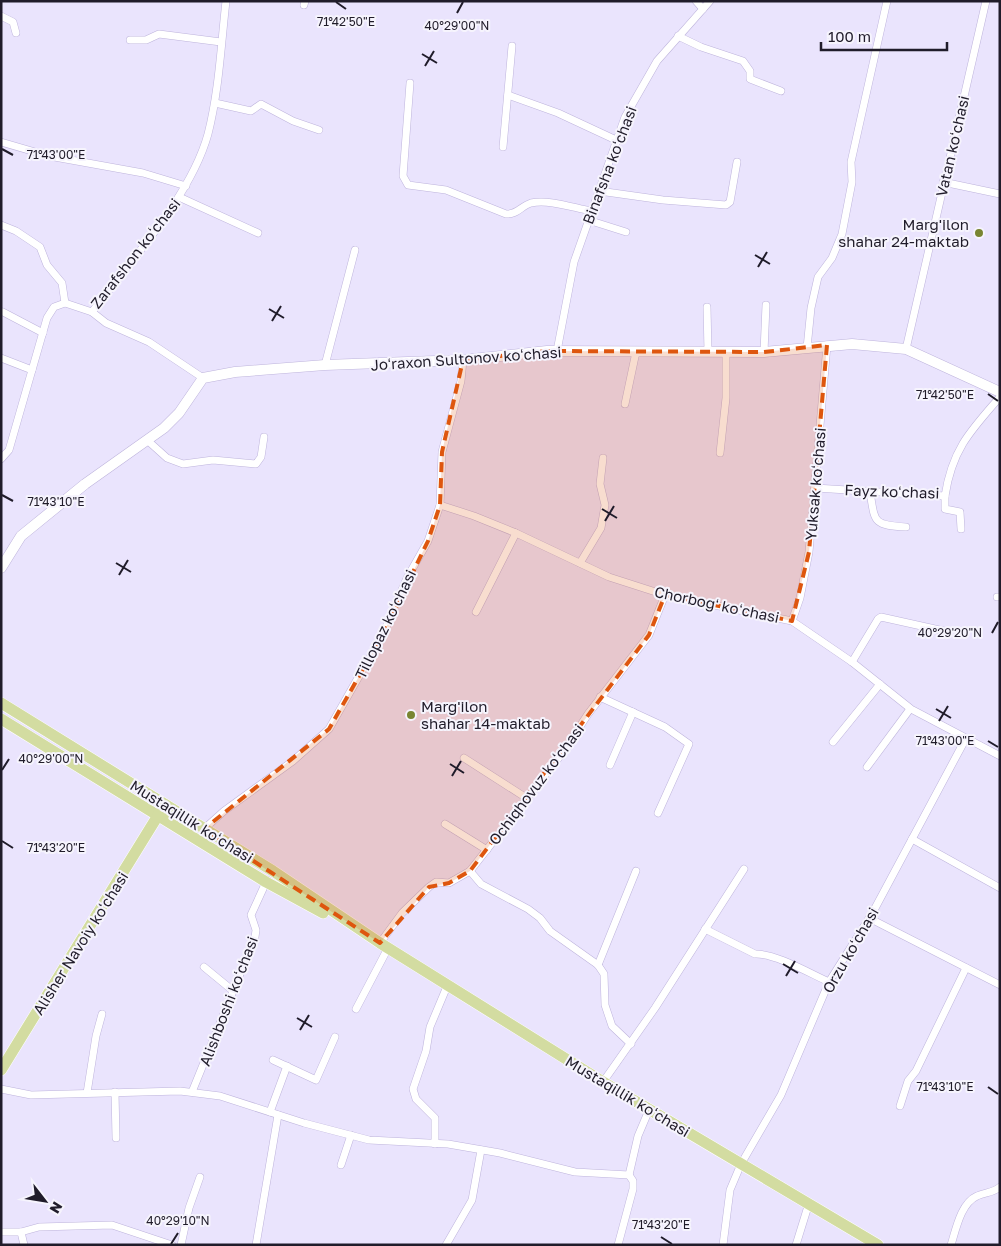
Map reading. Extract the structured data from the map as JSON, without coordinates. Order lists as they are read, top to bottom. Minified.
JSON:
{"streets":{"main road":["Mustaqillik koʻchasi","Alisher Navoiy koʻchasi"],"street":["Vatan koʻchasi","Binafsha koʻchasi","Zarafshon koʻchasi","Joʻraxon Sultonov koʻchasi","Yuksak koʻchasi","Fayz koʻchasi","Chorbogʻ koʻchasi","Tillopaz koʻchasi","Ochiqhovuz koʻchasi","Orzu koʻchasi","Alishboshi koʻchasi"]},"crossings":[["Vatan koʻchasi","Joʻraxon Sultonov koʻchasi"],["Binafsha koʻchasi","Joʻraxon Sultonov koʻchasi"],["Joʻraxon Sultonov koʻchasi","Yuksak koʻchasi"],["Joʻraxon Sultonov koʻchasi","Tillopaz koʻchasi"],["Yuksak koʻchasi","Fayz koʻchasi"],["Yuksak koʻchasi","Chorbogʻ koʻchasi"],["Chorbogʻ koʻchasi","Tillopaz koʻchasi"],["Chorbogʻ koʻchasi","Ochiqhovuz koʻchasi"],["Chorbogʻ koʻchasi","Orzu koʻchasi"],["Tillopaz koʻchasi","Mustaqillik koʻchasi"],["Ochiqhovuz koʻchasi","Mustaqillik koʻchasi"],["Mustaqillik koʻchasi","Alisher Navoiy koʻchasi"],["Mustaqillik koʻchasi","Orzu koʻchasi"],["Mustaqillik koʻchasi","Alishboshi koʻchasi"]],"places":["Marg'ilon shahar 24-maktab","Marg'ilon shahar 14-maktab"],"scale_bar":"100 m","north":"bottom right","coordinates":["71°42'50\"E","40°29'00\"N","71°43'00\"E","71°43'10\"E","40°29'20\"N","71°43'20\"E","40°29'10\"N"]}
